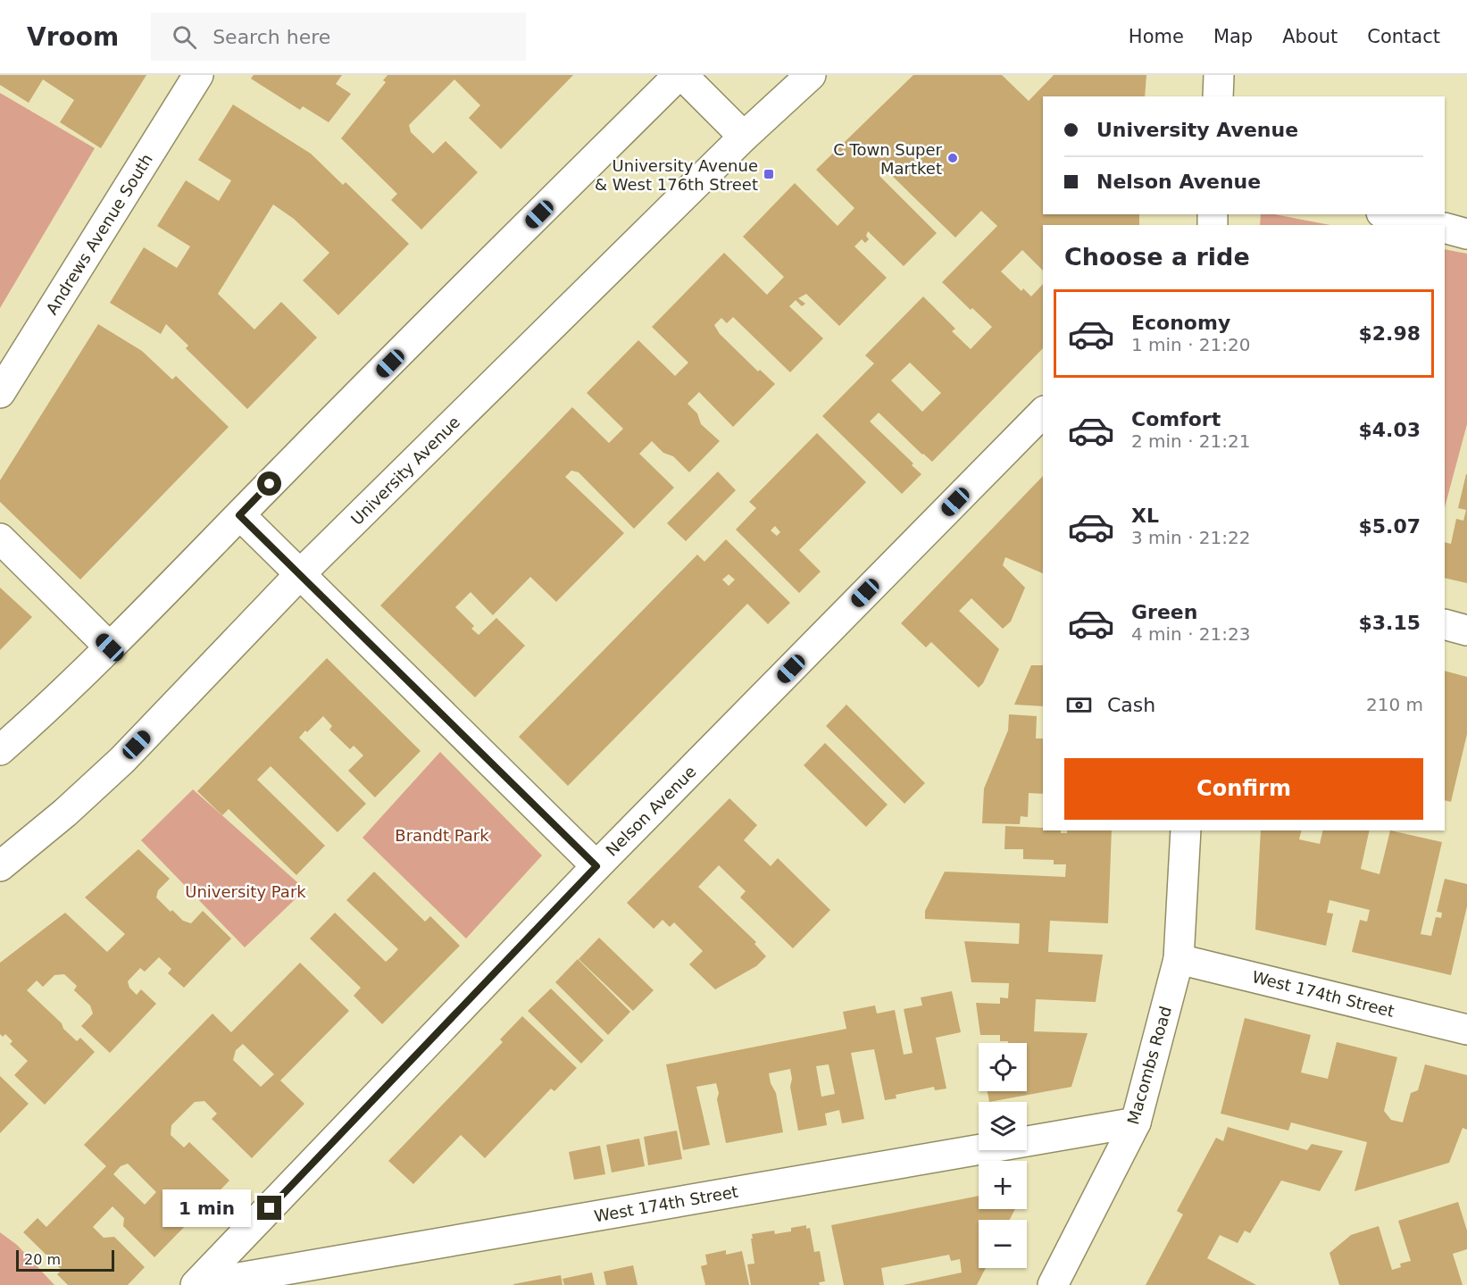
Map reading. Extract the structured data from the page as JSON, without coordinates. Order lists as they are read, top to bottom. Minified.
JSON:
{"streets":{"street":["Andrews Avenue South","University Avenue","Nelson Avenue","West 174th Street","Macombs Road"]},"crossings":[["Nelson Avenue","West 174th Street"],["West 174th Street","Macombs Road"]],"parks":["Brandt Park","University Park"],"places":{"other":["C Town Super Martket"],"transit":["University Avenue & West 176th Street"]},"scale_bar":"20 m","page":{"header":"Vroom","search":"Search here","nav":["Home","Map","About","Contact"],"banner":["University Avenue","Nelson Avenue"],"heading":"Choose a ride","list":[{"name":"Economy","note":"1 min · 21:20","value":"$2.98"},{"name":"Comfort","note":"2 min · 21:21","value":"$4.03"},{"name":"XL","note":"3 min · 21:22","value":"$5.07"},{"name":"Green","note":"4 min · 21:23","value":"$3.15"}],"pay":["Cash","210 m"],"buttons":"Confirm","map_buttons":["+","−"],"bubble":"1 min","scale":"20 m"}}
